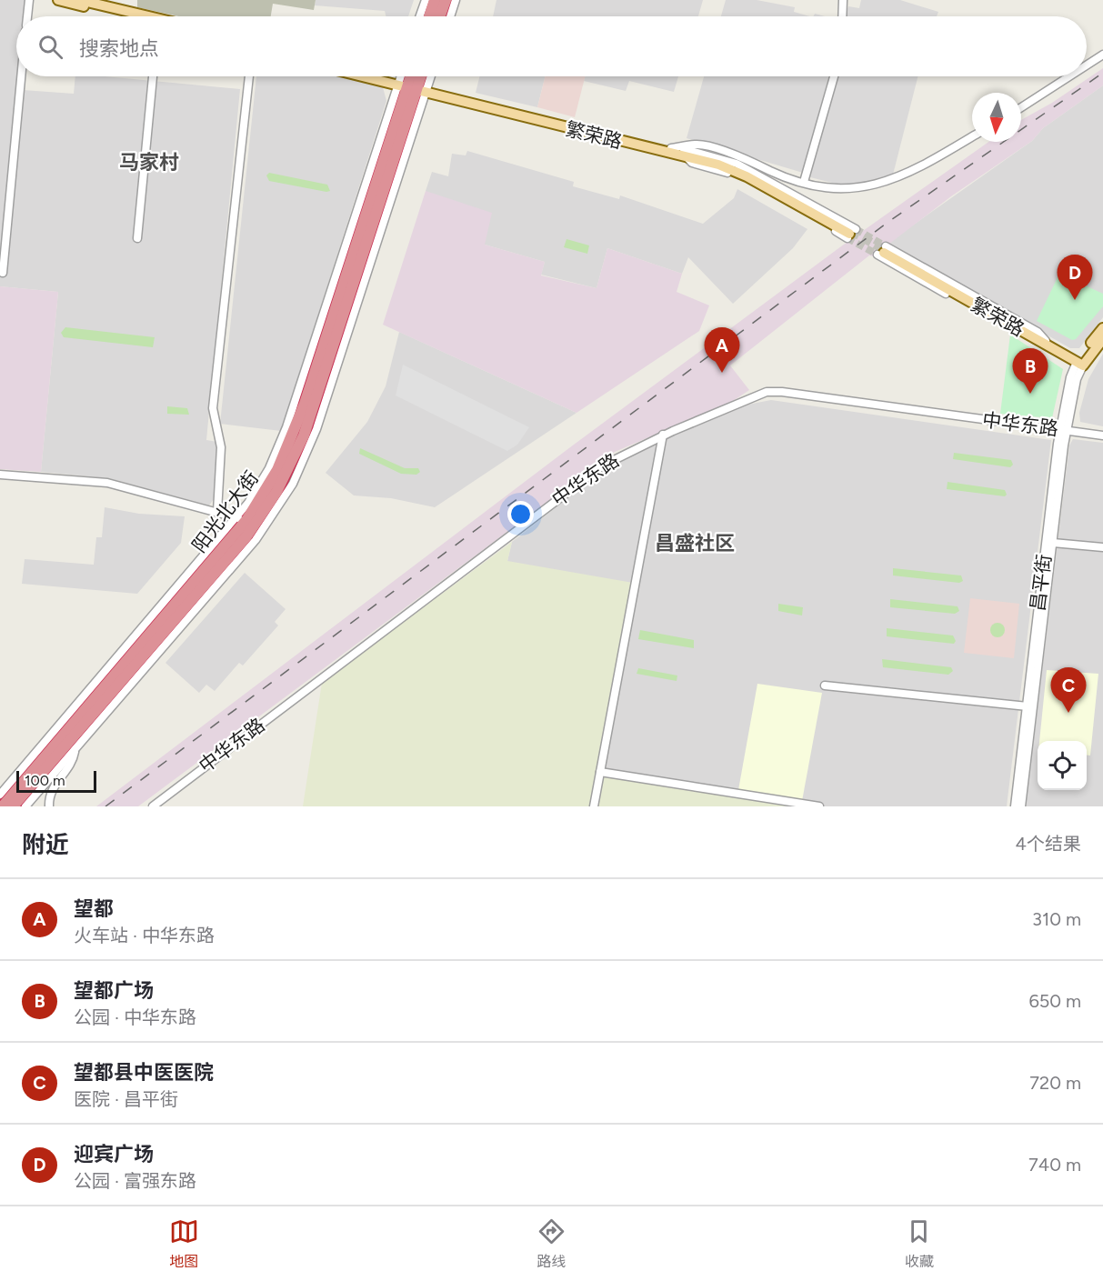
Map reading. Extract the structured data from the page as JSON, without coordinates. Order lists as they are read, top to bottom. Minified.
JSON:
{"streets":{"highway":["阳光北大街"],"main road":["繁荣路"],"street":["中华东路","昌平街"]},"crossings":[["繁荣路","阳光北大街"],["繁荣路","昌平街"],["中华东路","昌平街"]],"districts":["马家村","昌盛社区"],"scale_bar":"100 m","north":"bottom","page":{"search":"搜索地点","pins":["D","A","B","C"],"scale":"100 m","heading":["附近","4个结果"],"list":[{"mark":"A","name":"望都","note":"火车站 · 中华东路","value":"310 m"},{"mark":"B","name":"望都广场","note":"公园 · 中华东路","value":"650 m"},{"mark":"C","name":"望都县中医医院","note":"医院 · 昌平街","value":"720 m"},{"mark":"D","name":"迎宾广场","note":"公园 · 富强东路","value":"740 m"}],"nav":["地图","路线","收藏"]}}
